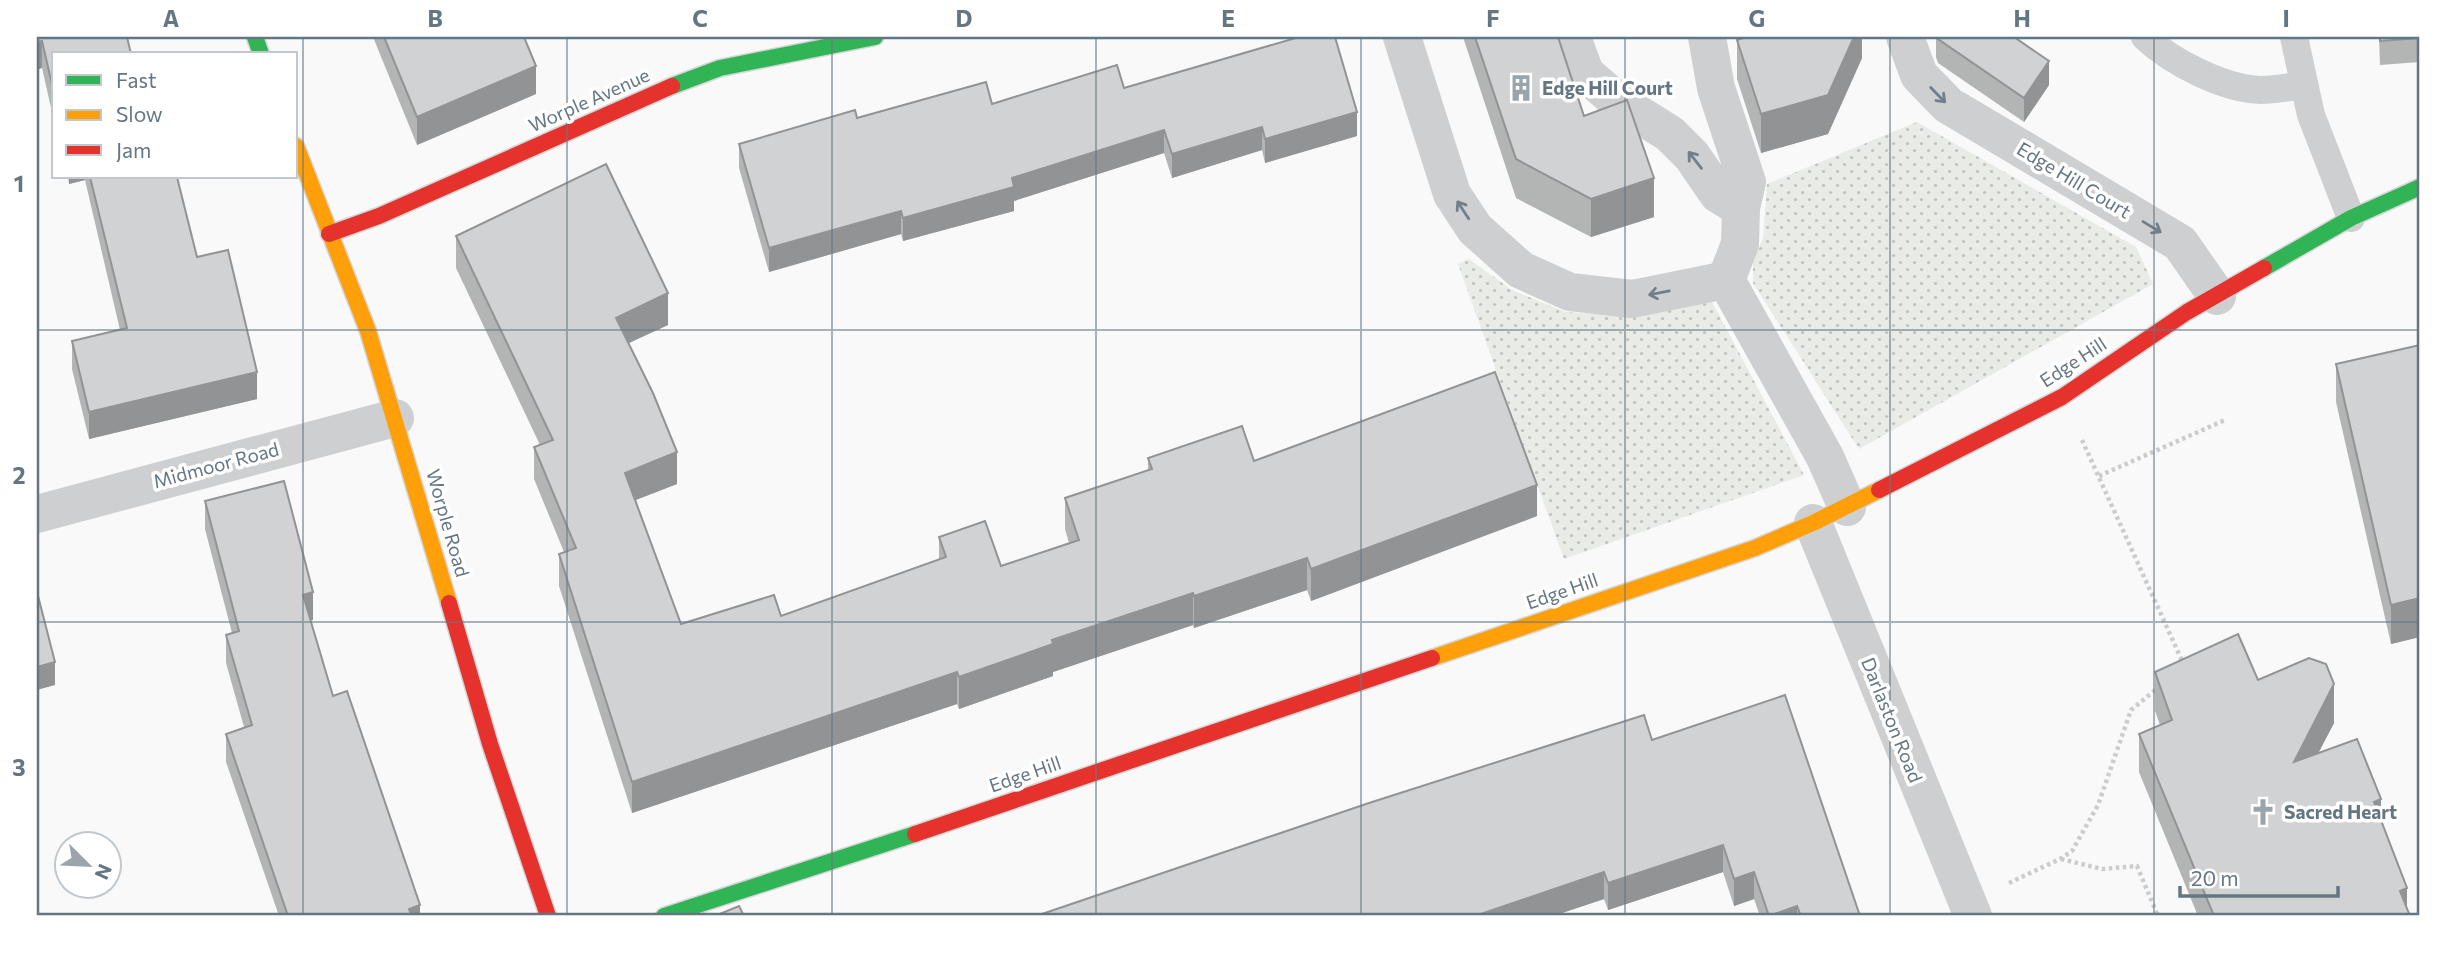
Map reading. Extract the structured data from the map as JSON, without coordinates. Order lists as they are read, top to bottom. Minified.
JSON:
{"streets":{"street":["Worple Avenue","Edge Hill Court","Edge Hill","Midmoor Road","Worple Road","Darlaston Road"]},"crossings":[["Worple Avenue","Worple Road"],["Edge Hill Court","Edge Hill"],["Edge Hill","Darlaston Road"],["Midmoor Road","Worple Road"]],"one_way":["Edge Hill Court"],"places":{"building":["Edge Hill Court"],"church":["Sacred Heart"]},"legend":["Fast","Slow","Jam"],"scale_bar":"20 m","north":"bottom right","grid":{"columns":["A","B","C","D","E","F","G","H","I"],"rows":["1","2","3"]}}
